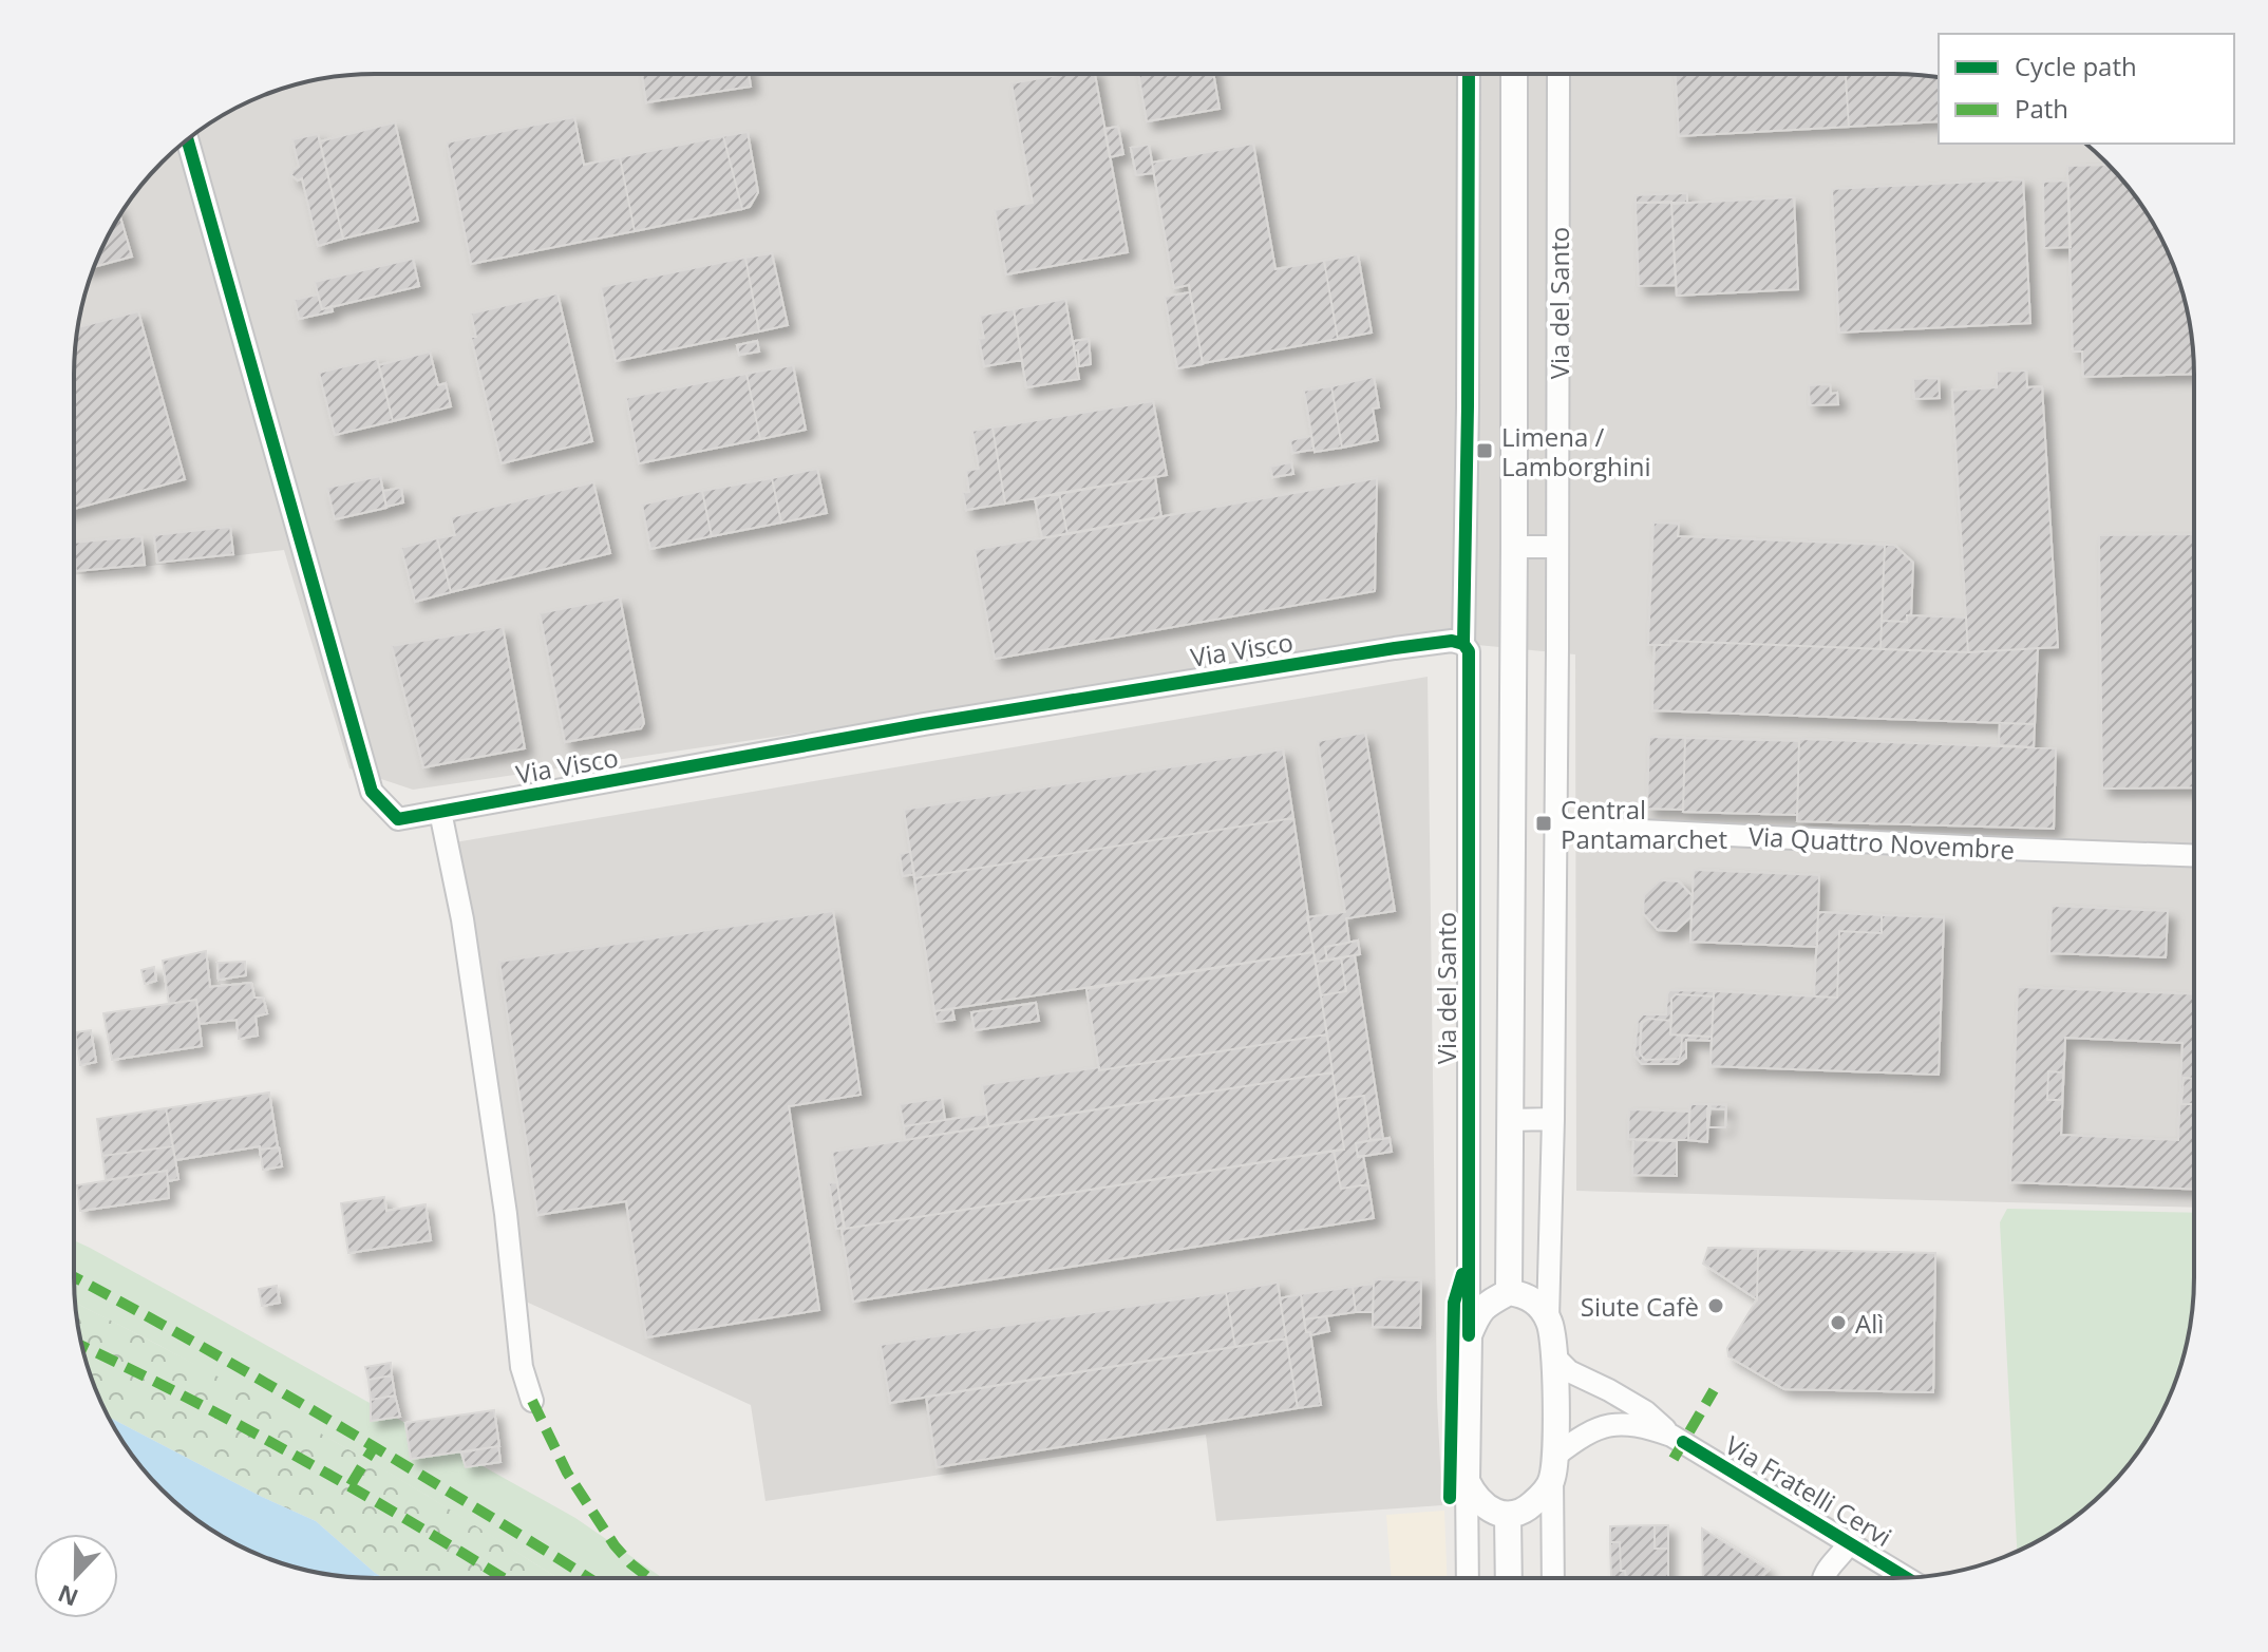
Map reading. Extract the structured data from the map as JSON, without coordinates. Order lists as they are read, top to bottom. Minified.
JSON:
{"streets":{"street":["Via del Santo","Via Visco","Via Quattro Novembre","Via Fratelli Cervi"]},"crossings":[["Via del Santo","Via Visco"],["Via del Santo","Via Quattro Novembre"],["Via del Santo","Via Fratelli Cervi"]],"places":{"transit":["Limena / Lamborghini","Central Pantamarchet"],"other":["Siute Cafè","Alì"]},"legend":["Cycle path","Path"],"north":"bottom"}
